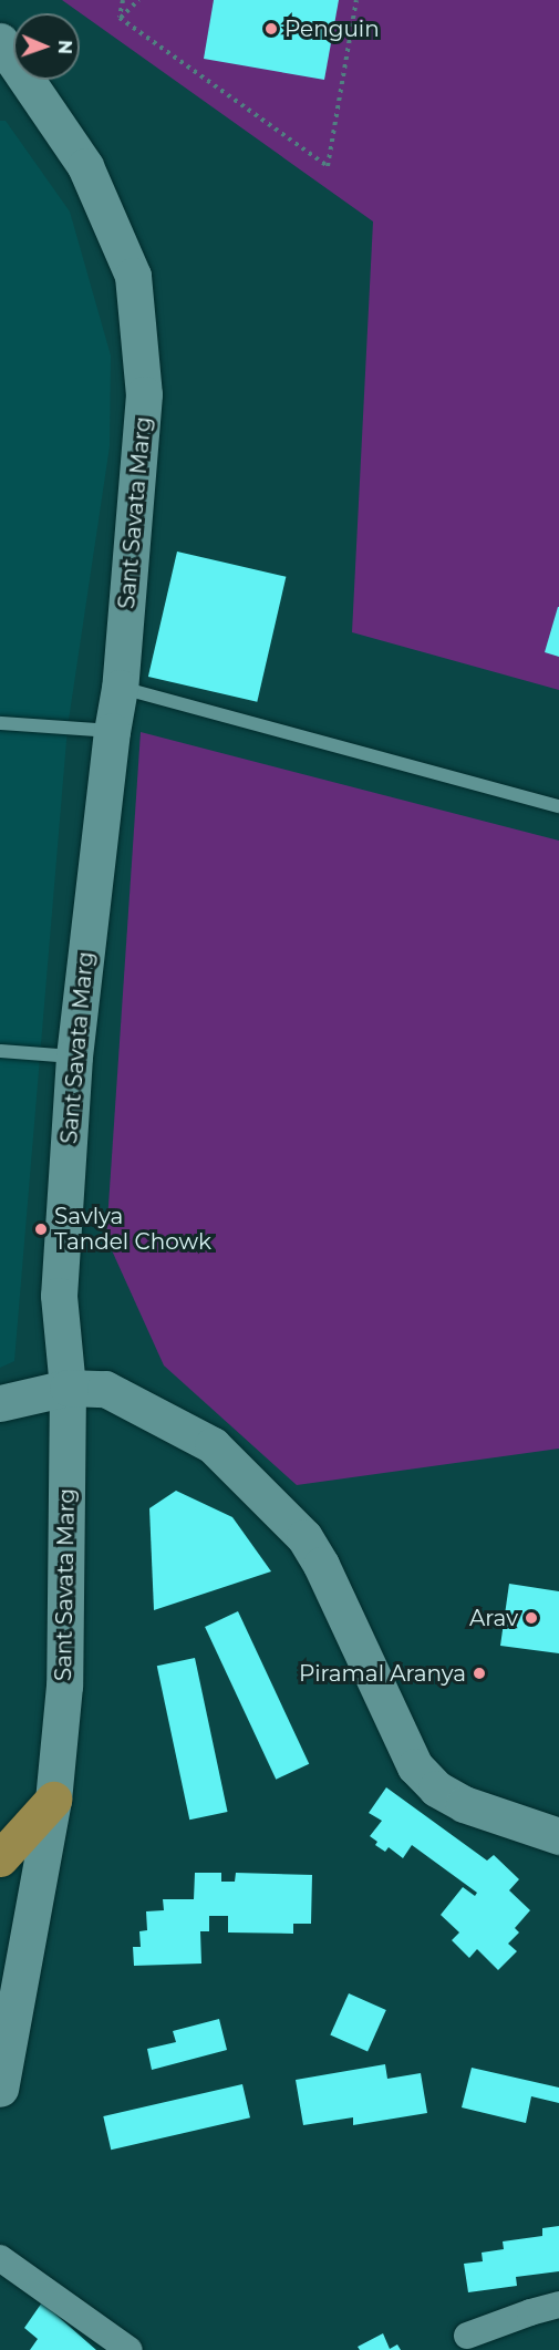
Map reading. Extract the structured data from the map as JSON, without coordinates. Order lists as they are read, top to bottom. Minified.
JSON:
{"streets":{"street":["Sant Savata Marg"]},"places":["Penguin","Savlya Tandel Chowk","Arav","Piramal Aranya"],"north":"right"}
